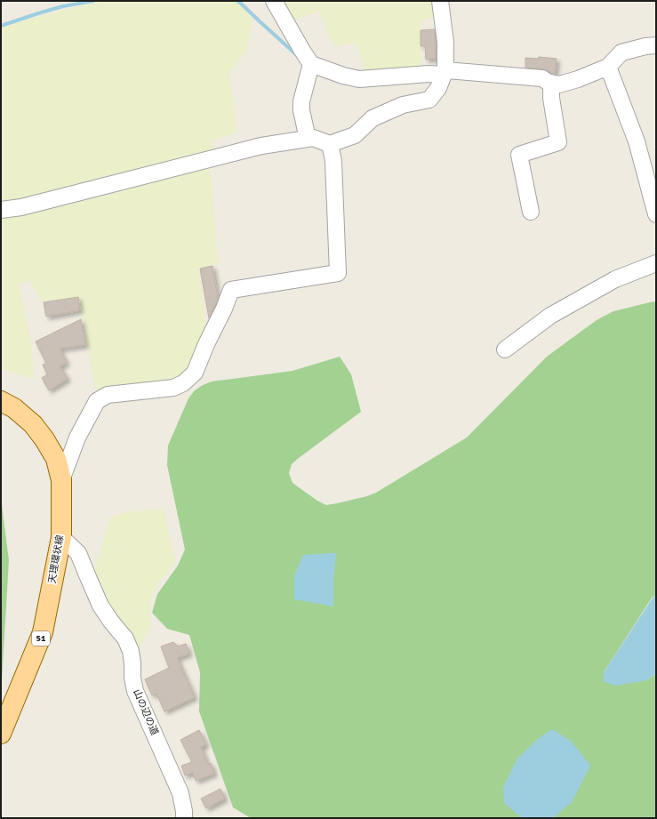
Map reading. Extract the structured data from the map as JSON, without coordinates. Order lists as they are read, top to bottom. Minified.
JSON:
{"streets":{"main road":["天理環状線","51"],"street":["山の辺の道"]},"crossings":[["天理環状線","山の辺の道"]]}
